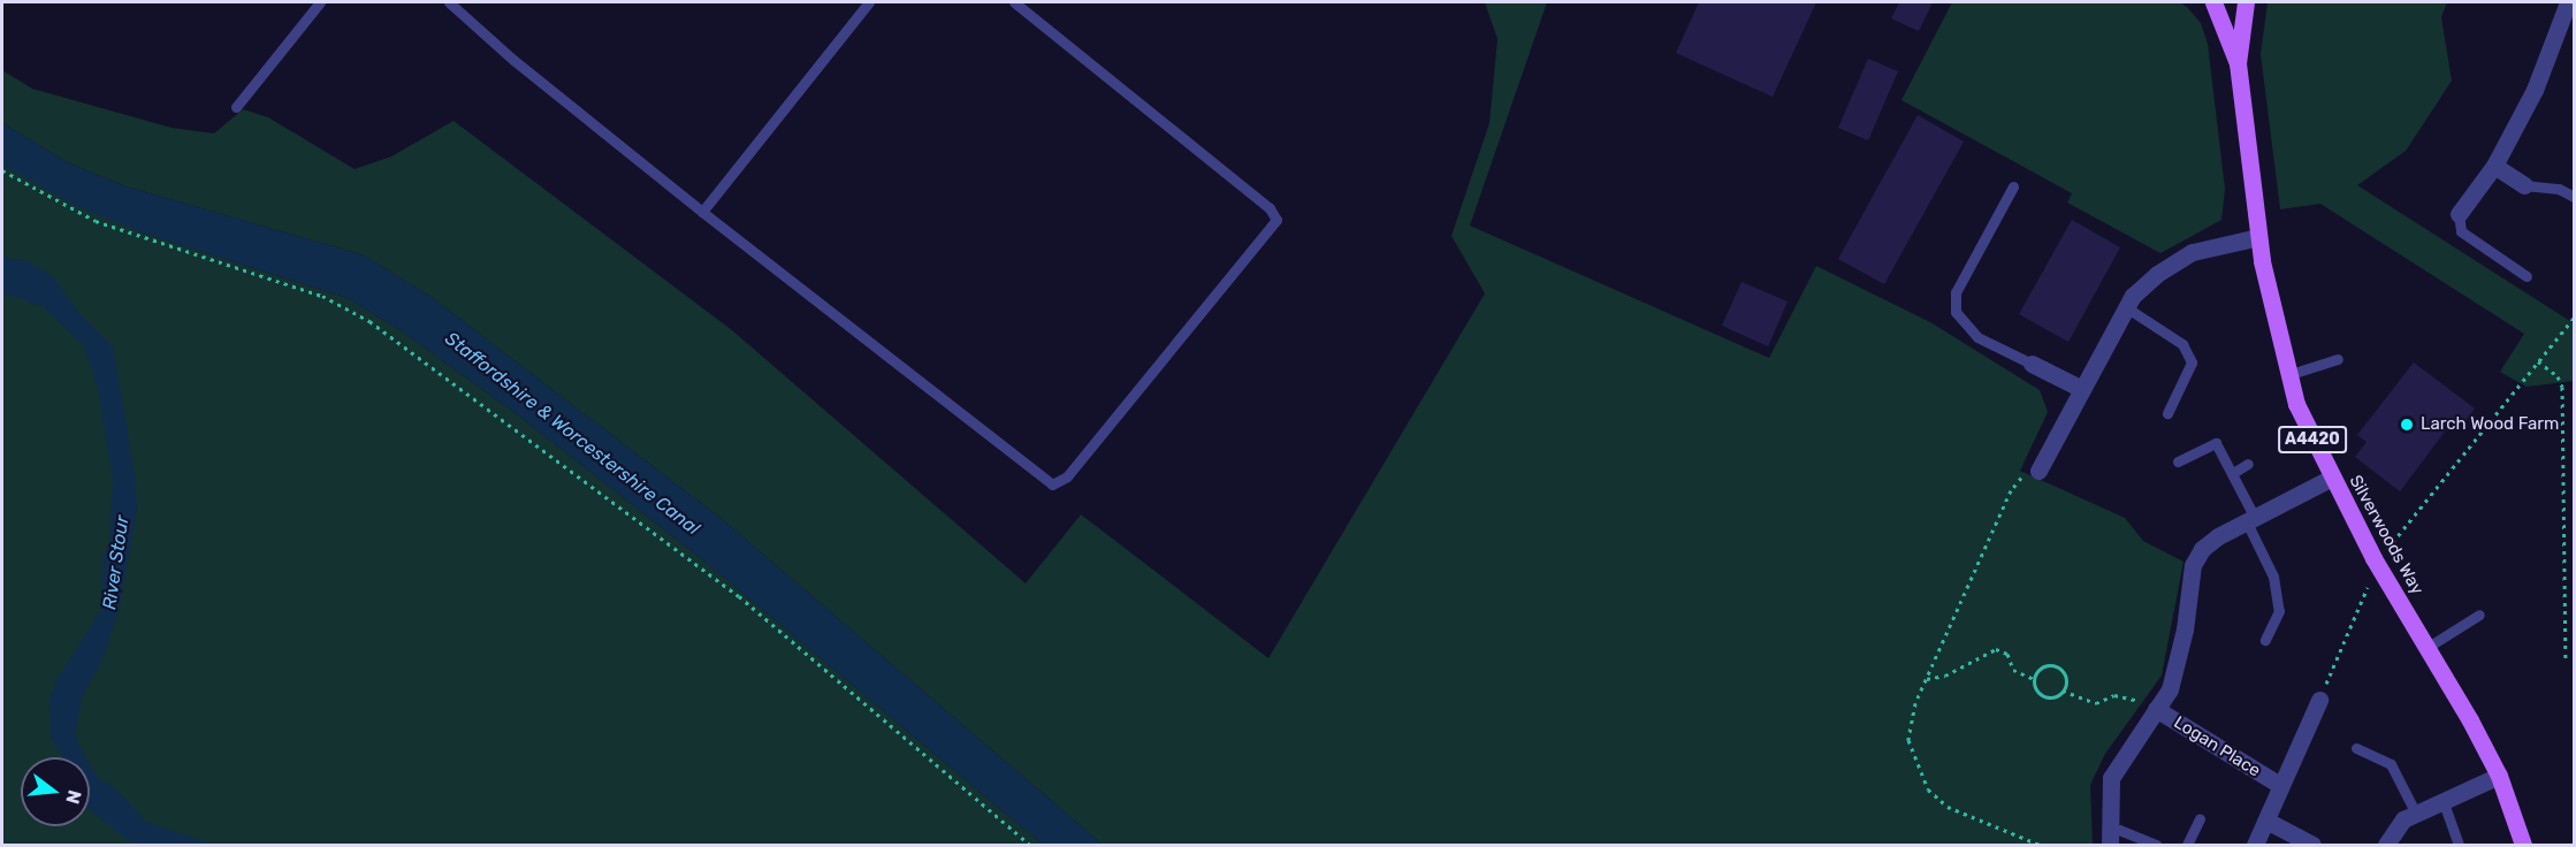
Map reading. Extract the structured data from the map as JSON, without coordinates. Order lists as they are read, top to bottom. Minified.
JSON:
{"streets":{"main road":["A4420","Silverwoods Way"],"street":["Logan Place"]},"water":["Staffordshire & Worcestershire Canal","River Stour"],"places":["Larch Wood Farm"],"north":"right"}
